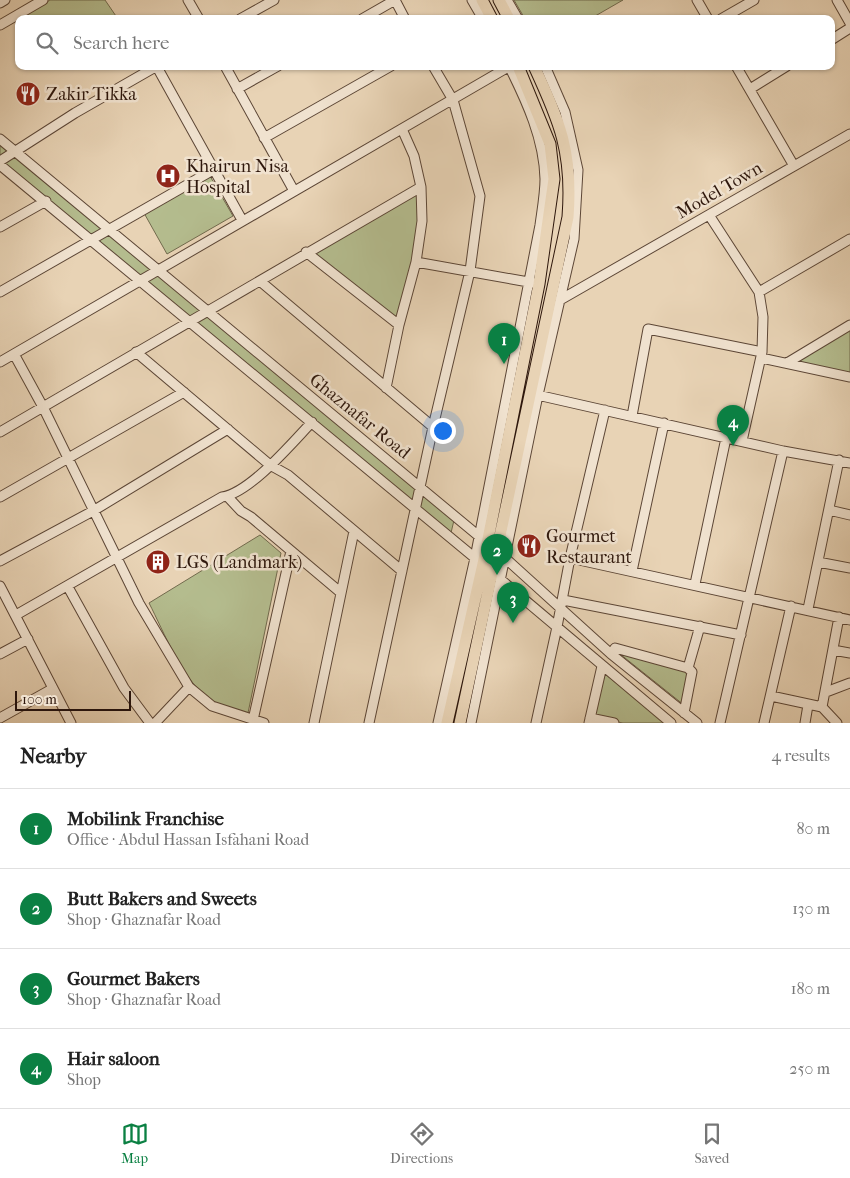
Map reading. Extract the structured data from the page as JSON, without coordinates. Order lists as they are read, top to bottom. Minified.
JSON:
{"streets":{"street":["Model Town","Ghaznafar Road"]},"places":{"restaurant":["Zakir Tikka","Gourmet Restaurant"],"hospital":["Khairun Nisa Hospital"],"building":["LGS (Landmark)"]},"scale_bar":"100 m","page":{"search":"Search here","pins":["1","4","2","3"],"scale":"100 m","heading":["Nearby","4 results"],"list":[{"mark":"1","name":"Mobilink Franchise","note":"Office · Abdul Hassan Isfahani Road","value":"80 m"},{"mark":"2","name":"Butt Bakers and Sweets","note":"Shop · Ghaznafar Road","value":"130 m"},{"mark":"3","name":"Gourmet Bakers","note":"Shop · Ghaznafar Road","value":"180 m"},{"mark":"4","name":"Hair saloon","note":"Shop","value":"250 m"}],"nav":["Map","Directions","Saved"]}}
